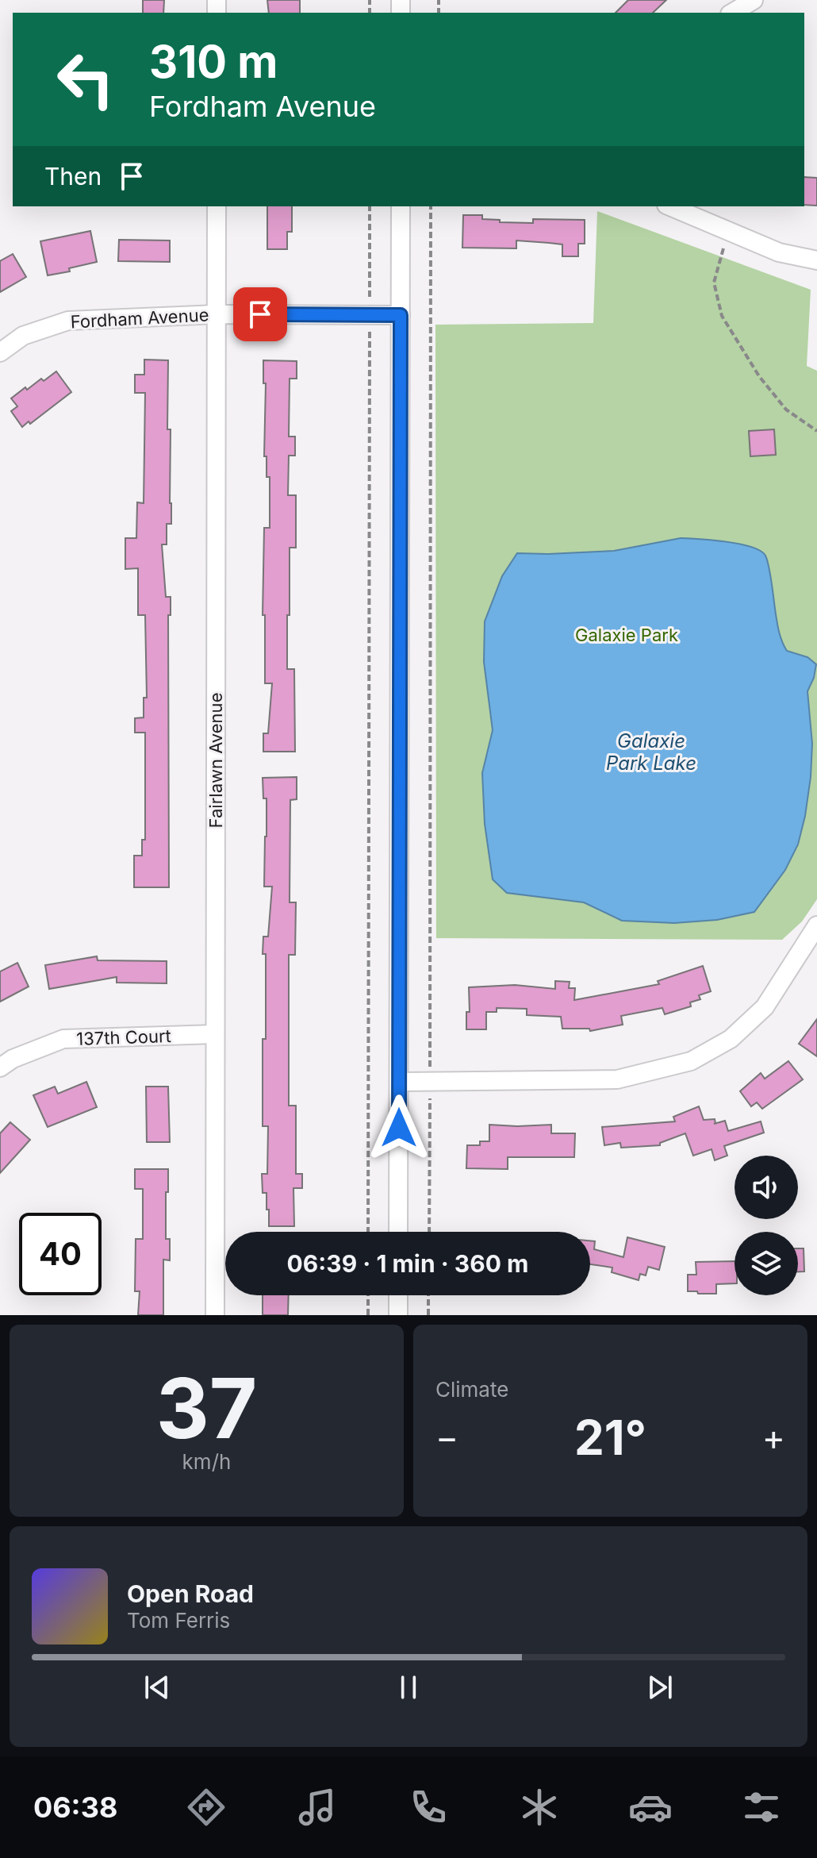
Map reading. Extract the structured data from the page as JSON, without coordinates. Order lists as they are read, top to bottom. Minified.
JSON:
{"streets":{"street":["Fordham Avenue","Fairlawn Avenue","137th Court"]},"crossings":[["Fordham Avenue","Fairlawn Avenue"],["Fairlawn Avenue","137th Court"]],"water":["Galaxie Park Lake"],"parks":["Galaxie Park"],"page":{"turn":["310 m","Fordham Avenue"],"then":"Then","limit":"40","trip":"06:39 · 1 min · 360 m","tile":[["37","km/h"],"Climate"],"heat":["−","21°","+"],"song":["Open Road","Tom Ferris"],"tabs":"06:38"}}
